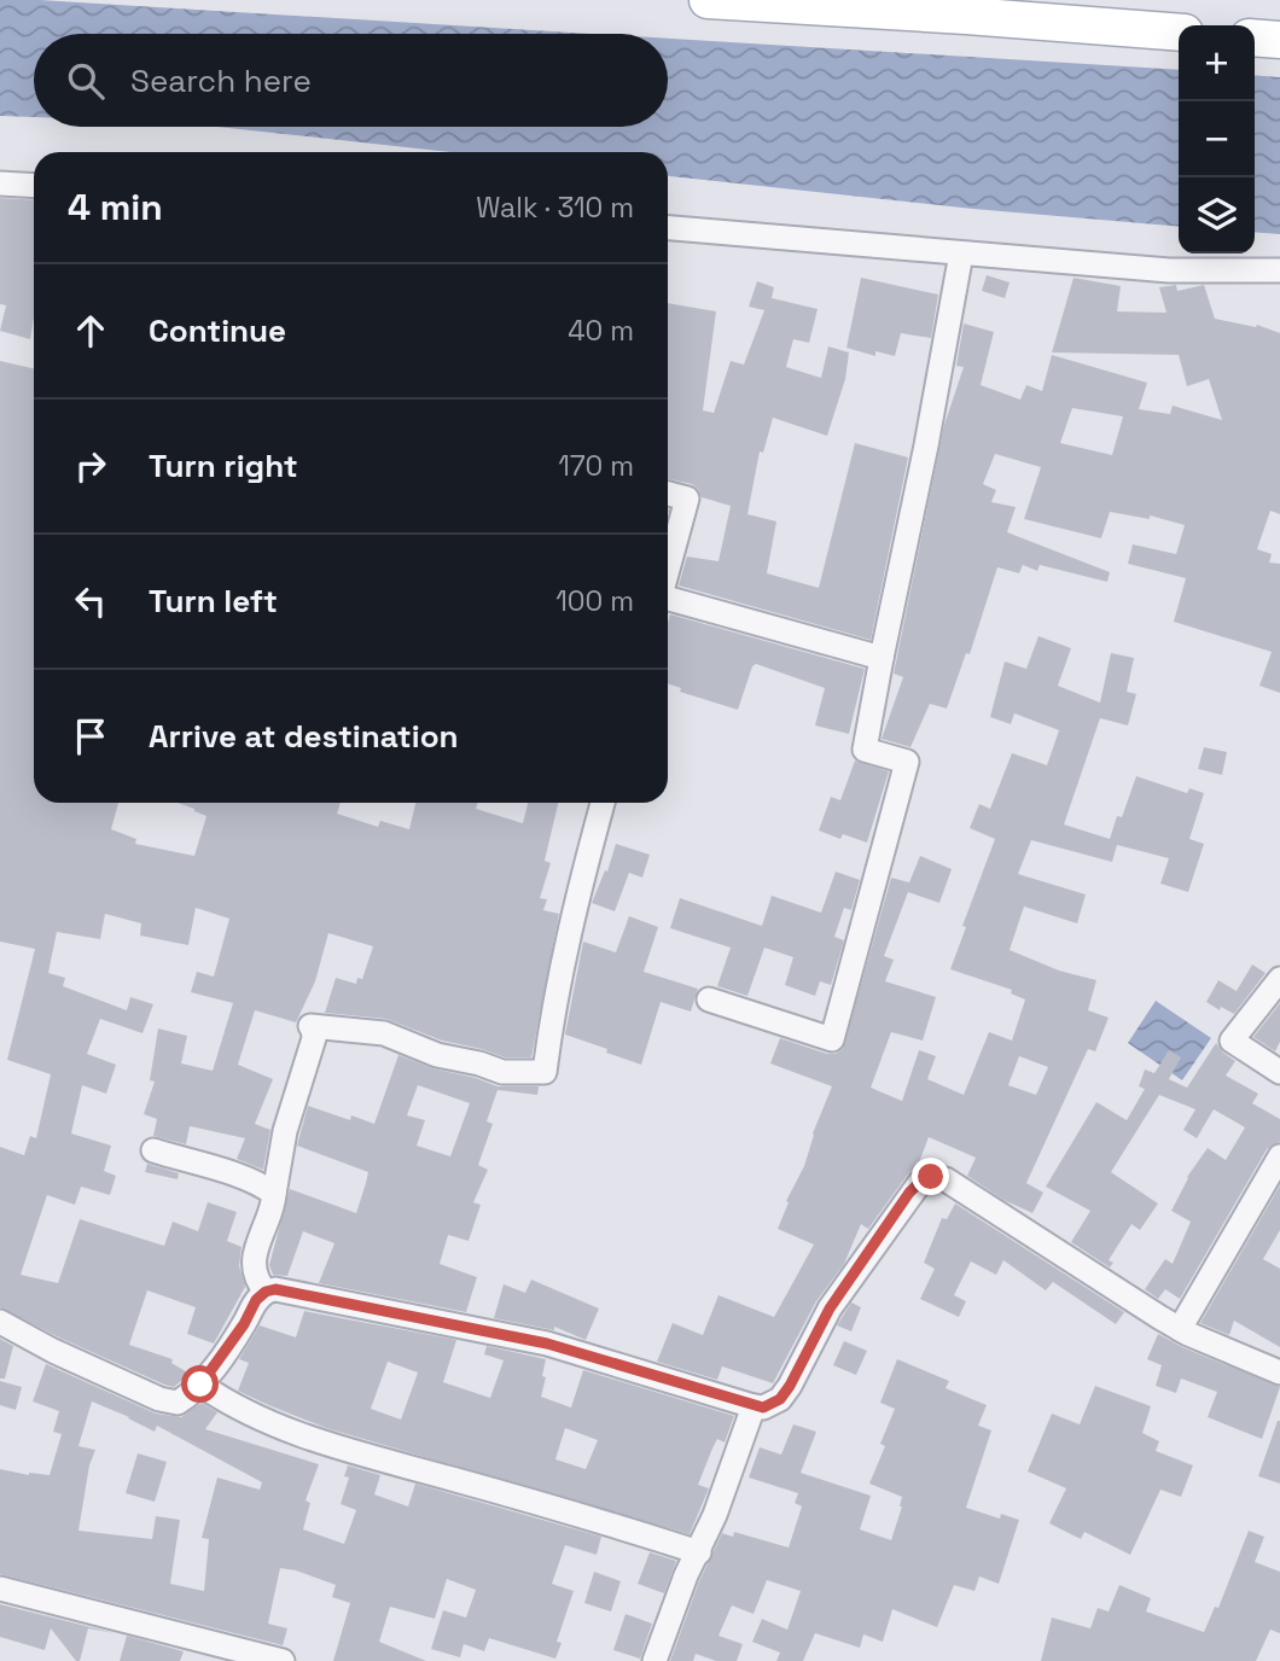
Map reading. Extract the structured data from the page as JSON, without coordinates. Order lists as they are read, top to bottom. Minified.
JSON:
{"page":{"map_buttons":["+","−"],"search":"Search here","heading":["4 min","Walk · 310 m"],"list":[["Continue","40 m"],["Turn right","170 m"],["Turn left","100 m"],"Arrive at destination"]}}
